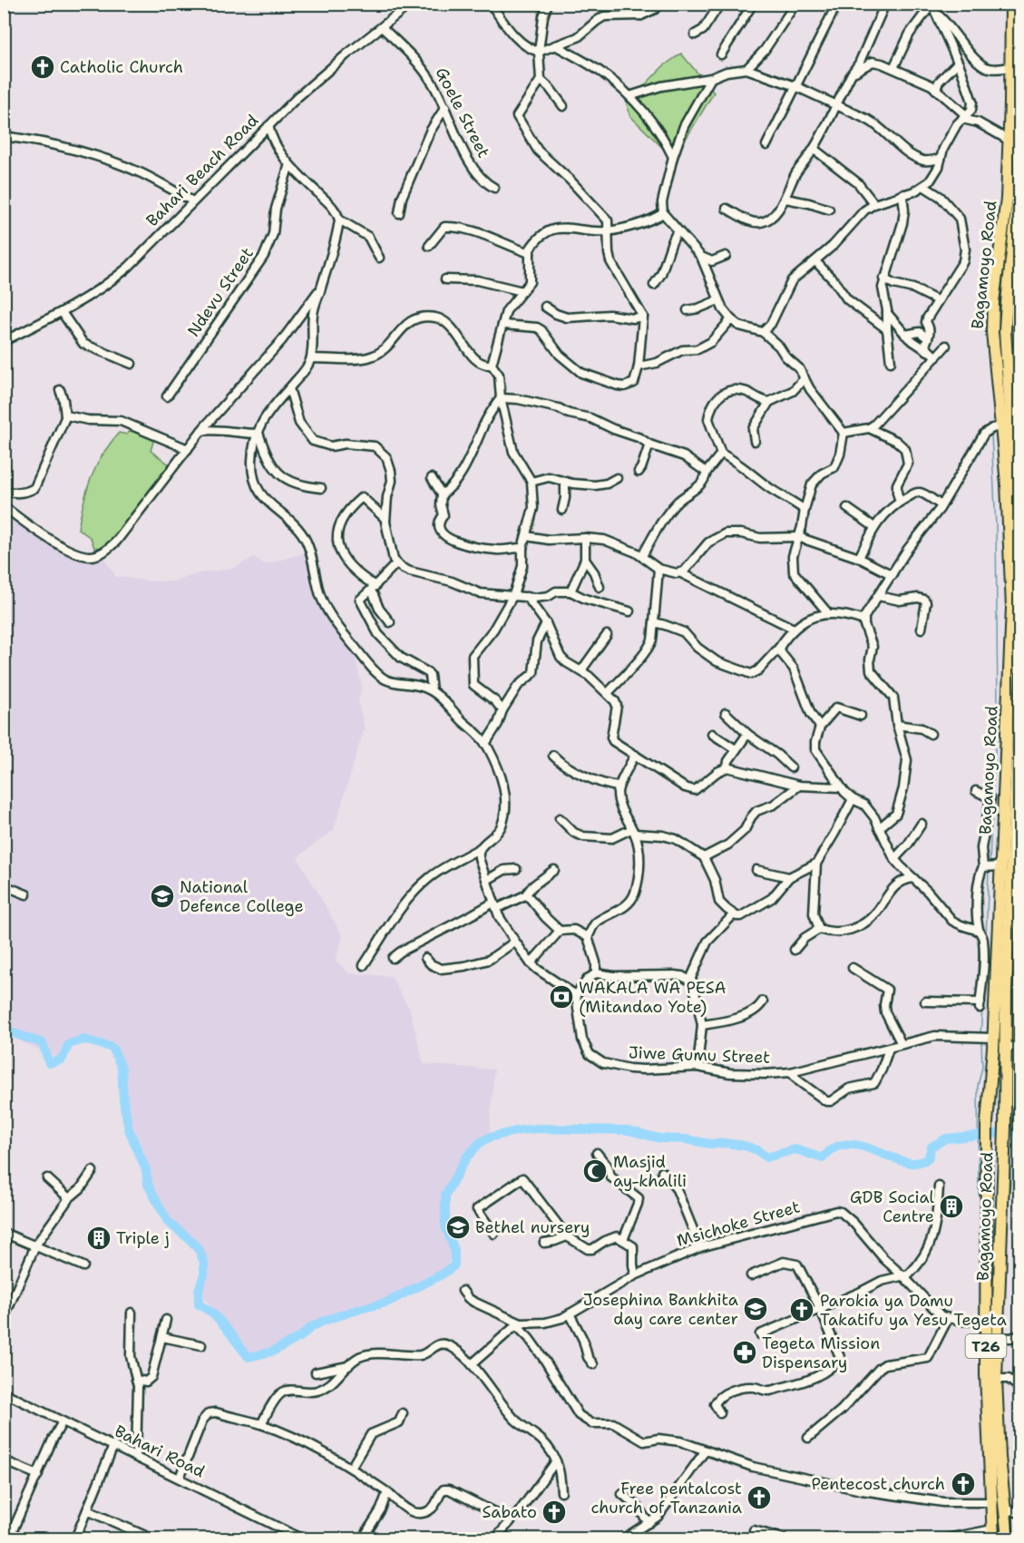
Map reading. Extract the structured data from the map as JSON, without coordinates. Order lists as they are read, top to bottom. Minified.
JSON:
{"streets":{"highway":["Bagamoyo Road","T26"],"street":["Goele Street","Bahari Beach Road","Ndevu Street","Jiwe Gumu Street","Msichoke Street","Bahari Road"]},"crossings":[["Goele Street","Bahari Beach Road"],["Bagamoyo Road","Jiwe Gumu Street"]],"places":{"church":["Catholic Church","Parokia ya Damu Takatifu ya Yesu Tegeta","Pentecost church","Free pentalcost church of Tanzania","Sabato"],"school or university":["National Defence College","Bethel nursery","Josephina Bankhita day care center"],"bank":["WAKALA WA PESA (Mitandao Yote)"],"mosque":["Masjid ay-khalili"],"building":["GDB Social Centre","Triple j"],"pharmacy":["Tegeta Mission Dispensary"]}}
